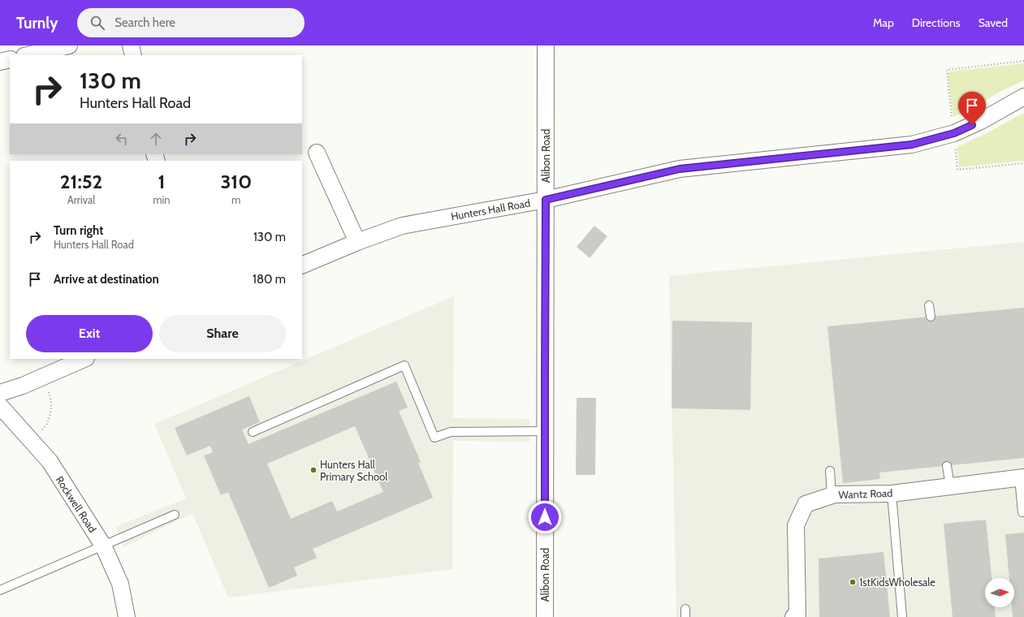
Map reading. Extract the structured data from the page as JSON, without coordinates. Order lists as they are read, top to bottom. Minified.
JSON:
{"streets":{"street":["Alibon Road","Hunters Hall Road","Wantz Road","Rockwell Road"]},"crossings":[["Alibon Road","Hunters Hall Road"]],"places":["Hunters Hall Primary School","1stKidsWholesale"],"north":"right","page":{"header":"Turnly","search":"Search here","nav":["Map","Directions","Saved"],"turn":["130 m","Hunters Hall Road"],"eta":["21:52","Arrival","1","min","310","m"],"list":[{"name":"Turn right","note":"Hunters Hall Road","value":"130 m"},{"name":"Arrive at destination","value":"180 m"}],"buttons":["Exit","Share"]}}
